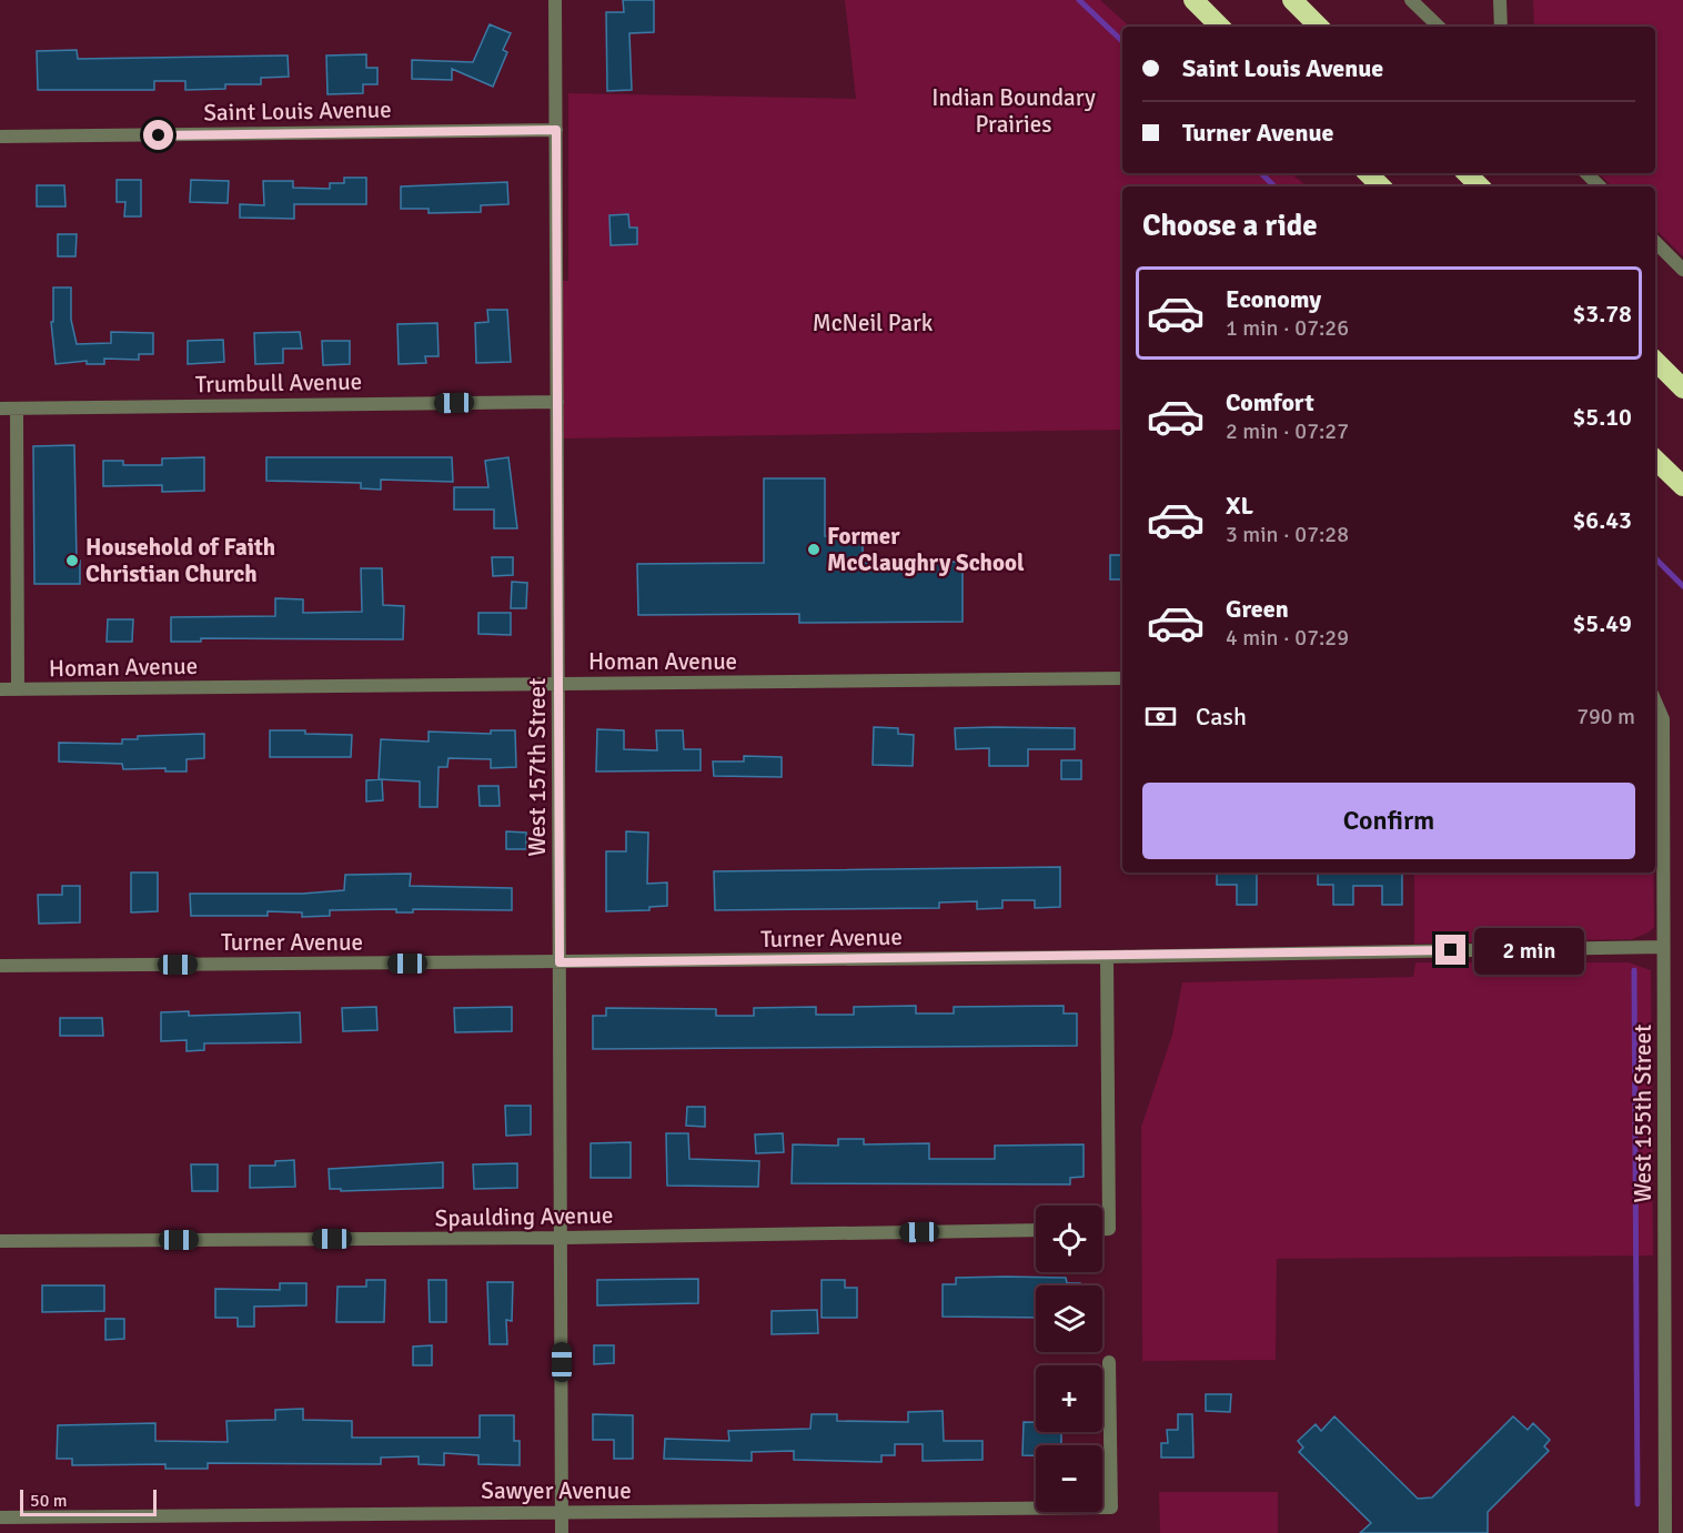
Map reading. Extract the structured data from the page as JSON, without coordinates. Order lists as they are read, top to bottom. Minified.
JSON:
{"streets":{"street":["Saint Louis Avenue","Trumbull Avenue","Homan Avenue","West 157th Street","Turner Avenue","West 155th Street","Spaulding Avenue","Sawyer Avenue"]},"crossings":[["Saint Louis Avenue","West 157th Street"],["Trumbull Avenue","West 157th Street"],["Homan Avenue","West 157th Street"],["West 157th Street","Turner Avenue"],["West 157th Street","Spaulding Avenue"],["West 157th Street","Sawyer Avenue"],["Turner Avenue","West 155th Street"]],"parks":["Indian Boundary Prairies","McNeil Park"],"places":["Former McClaughry School","Household of Faith Christian Church"],"scale_bar":"50 m","page":{"banner":["Saint Louis Avenue","Turner Avenue"],"heading":"Choose a ride","list":[{"name":"Economy","note":"1 min · 07:26","value":"$3.78"},{"name":"Comfort","note":"2 min · 07:27","value":"$5.10"},{"name":"XL","note":"3 min · 07:28","value":"$6.43"},{"name":"Green","note":"4 min · 07:29","value":"$5.49"}],"pay":["Cash","790 m"],"buttons":"Confirm","bubble":"2 min","map_buttons":["+","−"],"scale":"50 m"}}
